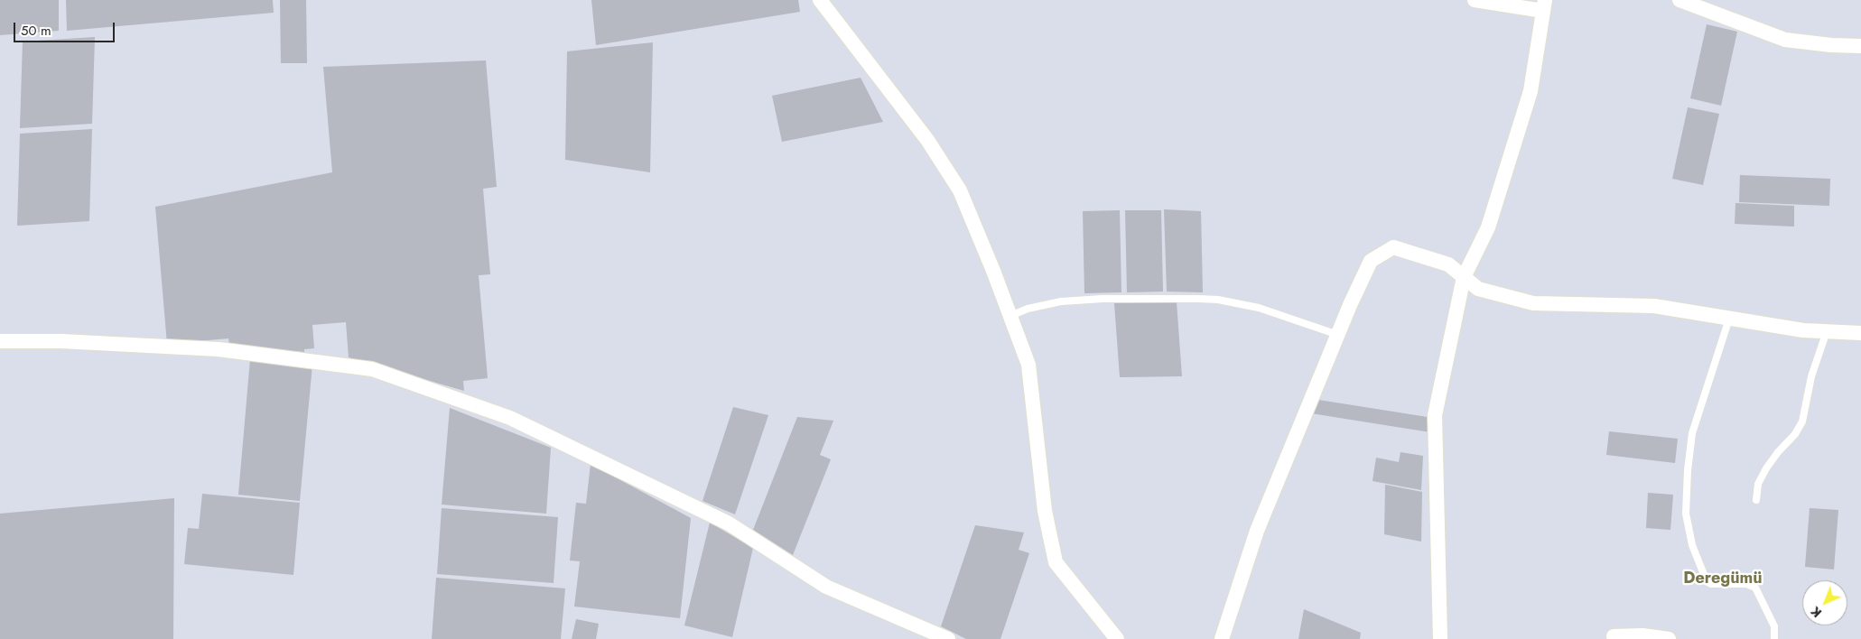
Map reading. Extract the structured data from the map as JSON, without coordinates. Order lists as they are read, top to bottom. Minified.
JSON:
{"districts":["Deregümü"],"scale_bar":"50 m","north":"bottom left"}
